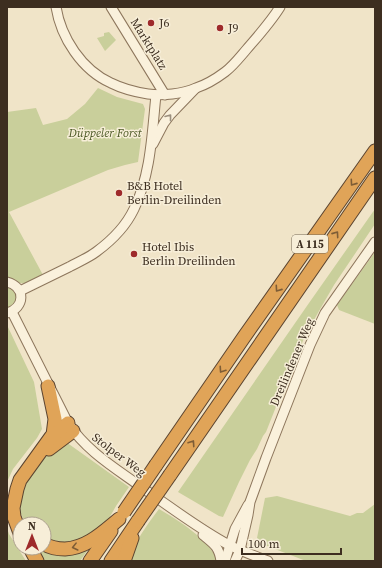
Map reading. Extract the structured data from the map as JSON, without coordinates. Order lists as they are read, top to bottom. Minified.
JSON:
{"streets":{"highway":["A 115"],"street":["Marktplatz","Dreilindener Weg","Stolper Weg"]},"crossings":[["Dreilindener Weg","Stolper Weg"]],"parks":["Düppeler Forst"],"places":["J6","J9","B&B Hotel Berlin-Dreilinden","Hotel Ibis Berlin Dreilinden"],"scale_bar":"100 m","north":"top"}
